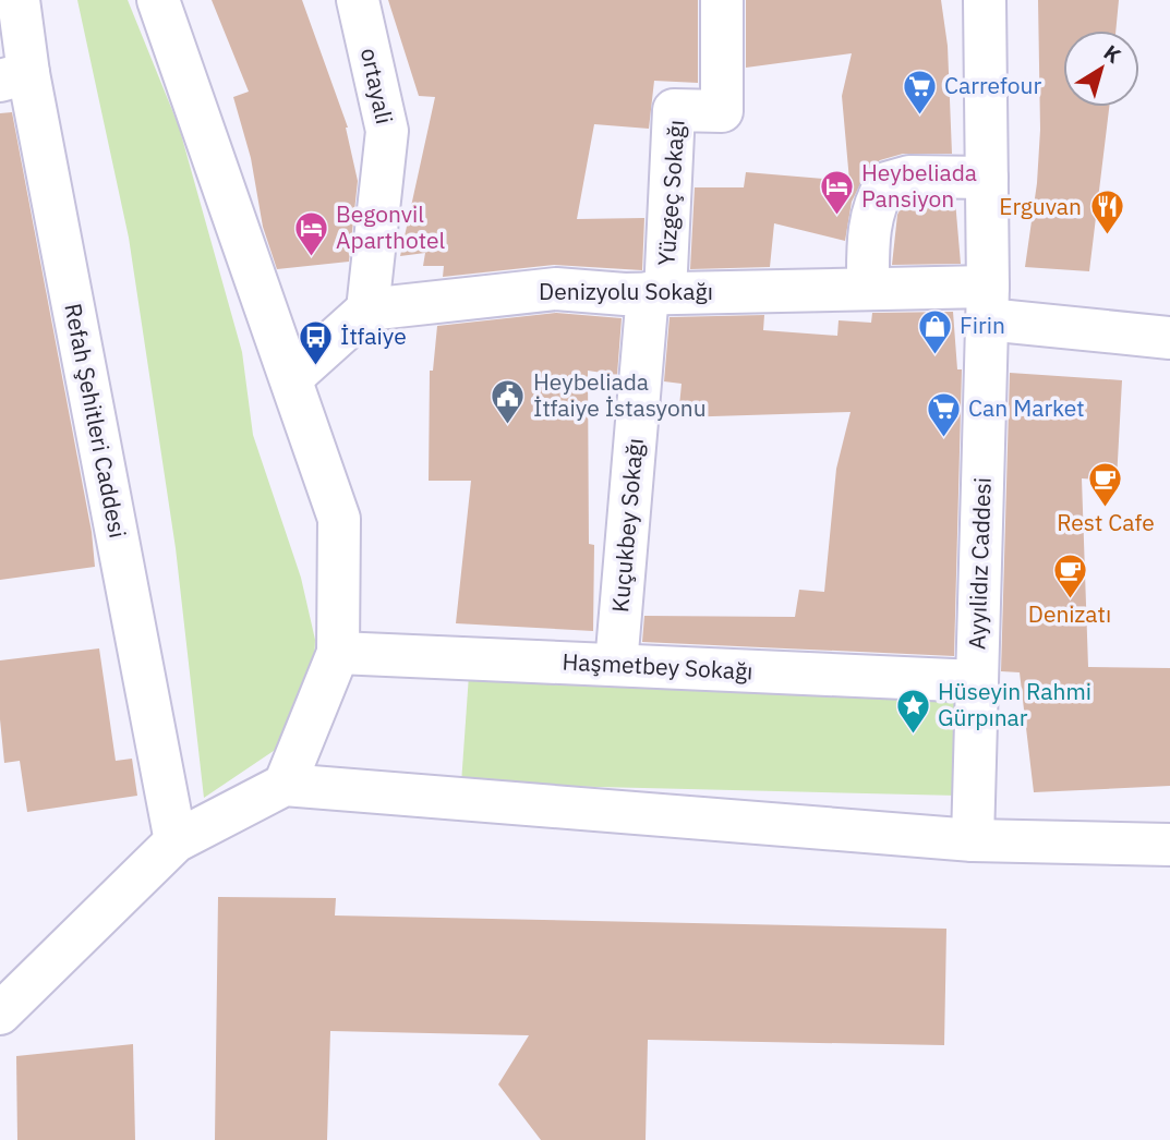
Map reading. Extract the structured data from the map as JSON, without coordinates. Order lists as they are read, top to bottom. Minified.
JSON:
{"streets":{"street":["ortayali","Yüzgeç Sokağı","Denizyolu Sokağı","Refah Şehitleri Caddesi","Kuçukbey Sokağı","Ayyılidız Caddesi","Haşmetbey Sokağı"]},"crossings":[["ortayali","Denizyolu Sokağı"],["Yüzgeç Sokağı","Denizyolu Sokağı"],["Yüzgeç Sokağı","Kuçukbey Sokağı"],["Denizyolu Sokağı","Kuçukbey Sokağı"],["Denizyolu Sokağı","Ayyılidız Caddesi"],["Kuçukbey Sokağı","Haşmetbey Sokağı"],["Ayyılidız Caddesi","Haşmetbey Sokağı"]],"places":{"supermarket":["Carrefour","Can Market"],"hotel":["Heybeliada Pansiyon","Begonvil Aparthotel"],"restaurant":["Erguvan"],"shop":["Firin"],"bus stop":["İtfaiye"],"public building":["Heybeliada İtfaiye İstasyonu"],"cafe":["Rest Cafe","Denizatı"],"place":["Hüseyin Rahmi Gürpınar"]},"north":"top right"}
